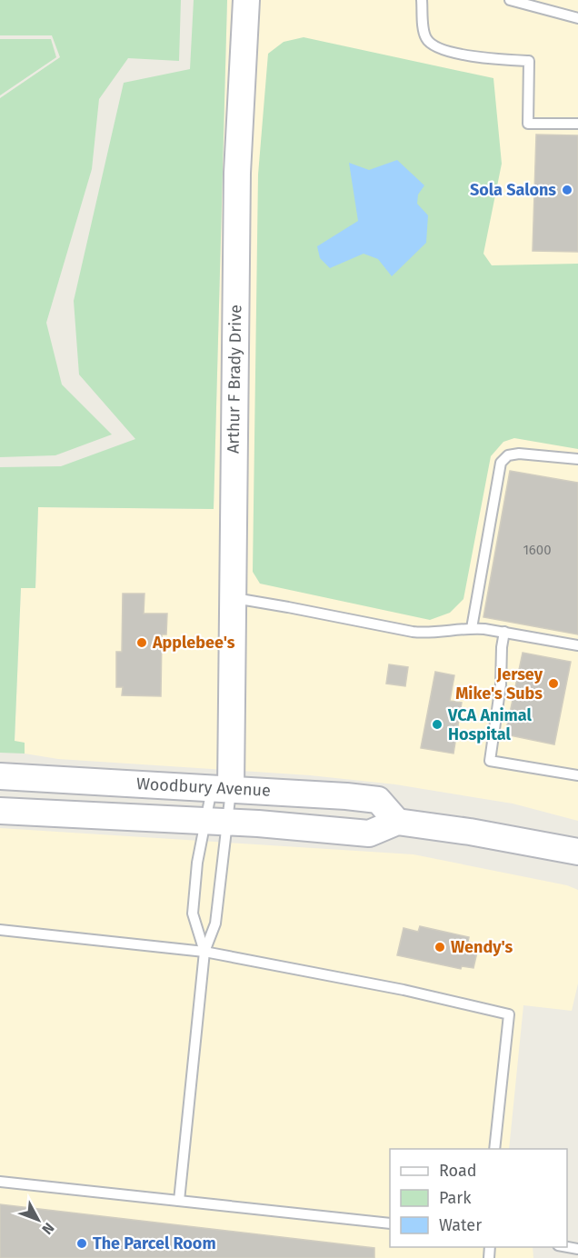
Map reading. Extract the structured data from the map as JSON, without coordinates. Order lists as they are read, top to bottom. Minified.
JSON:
{"streets":{"main road":["Arthur F Brady Drive","Woodbury Avenue"]},"crossings":[["Arthur F Brady Drive","Woodbury Avenue"]],"places":["Sola Salons","Applebee's","Jersey Mike's Subs","VCA Animal Hospital","Wendy's","The Parcel Room"],"house_numbers":["1600"],"legend":["Road","Park","Water"],"north":"bottom right"}
